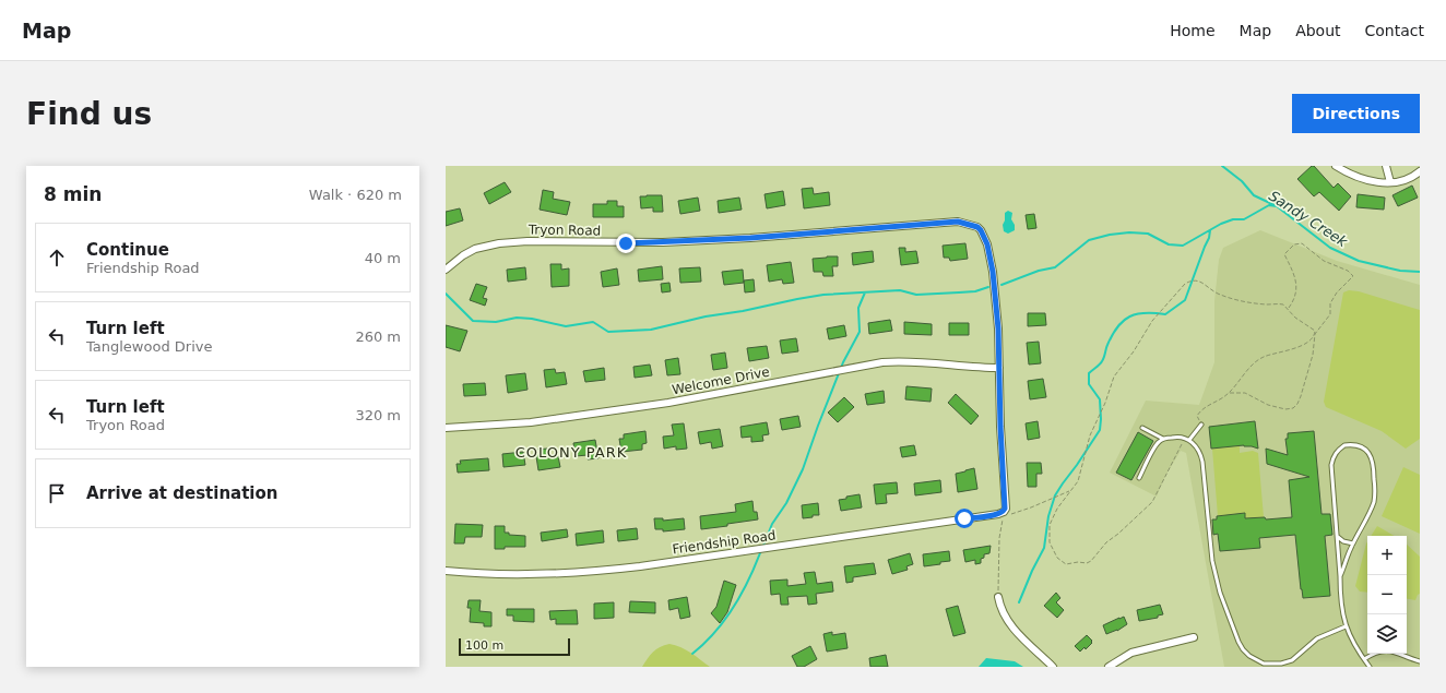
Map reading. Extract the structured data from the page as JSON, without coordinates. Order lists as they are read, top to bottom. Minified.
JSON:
{"streets":{"street":["Tryon Road","Welcome Drive","Friendship Road"]},"crossings":[["Tryon Road","Welcome Drive"]],"districts":["COLONY PARK"],"water":["Sandy Creek"],"scale_bar":"100 m","page":{"header":"Map","nav":["Home","Map","About","Contact"],"buttons":"Directions","title":"Find us","heading":["8 min","Walk · 620 m"],"list":[["Continue","Friendship Road","40 m"],["Turn left","Tanglewood Drive","260 m"],["Turn left","Tryon Road","320 m"],"Arrive at destination"],"map_buttons":["+","−"],"scale":"100 m"}}
